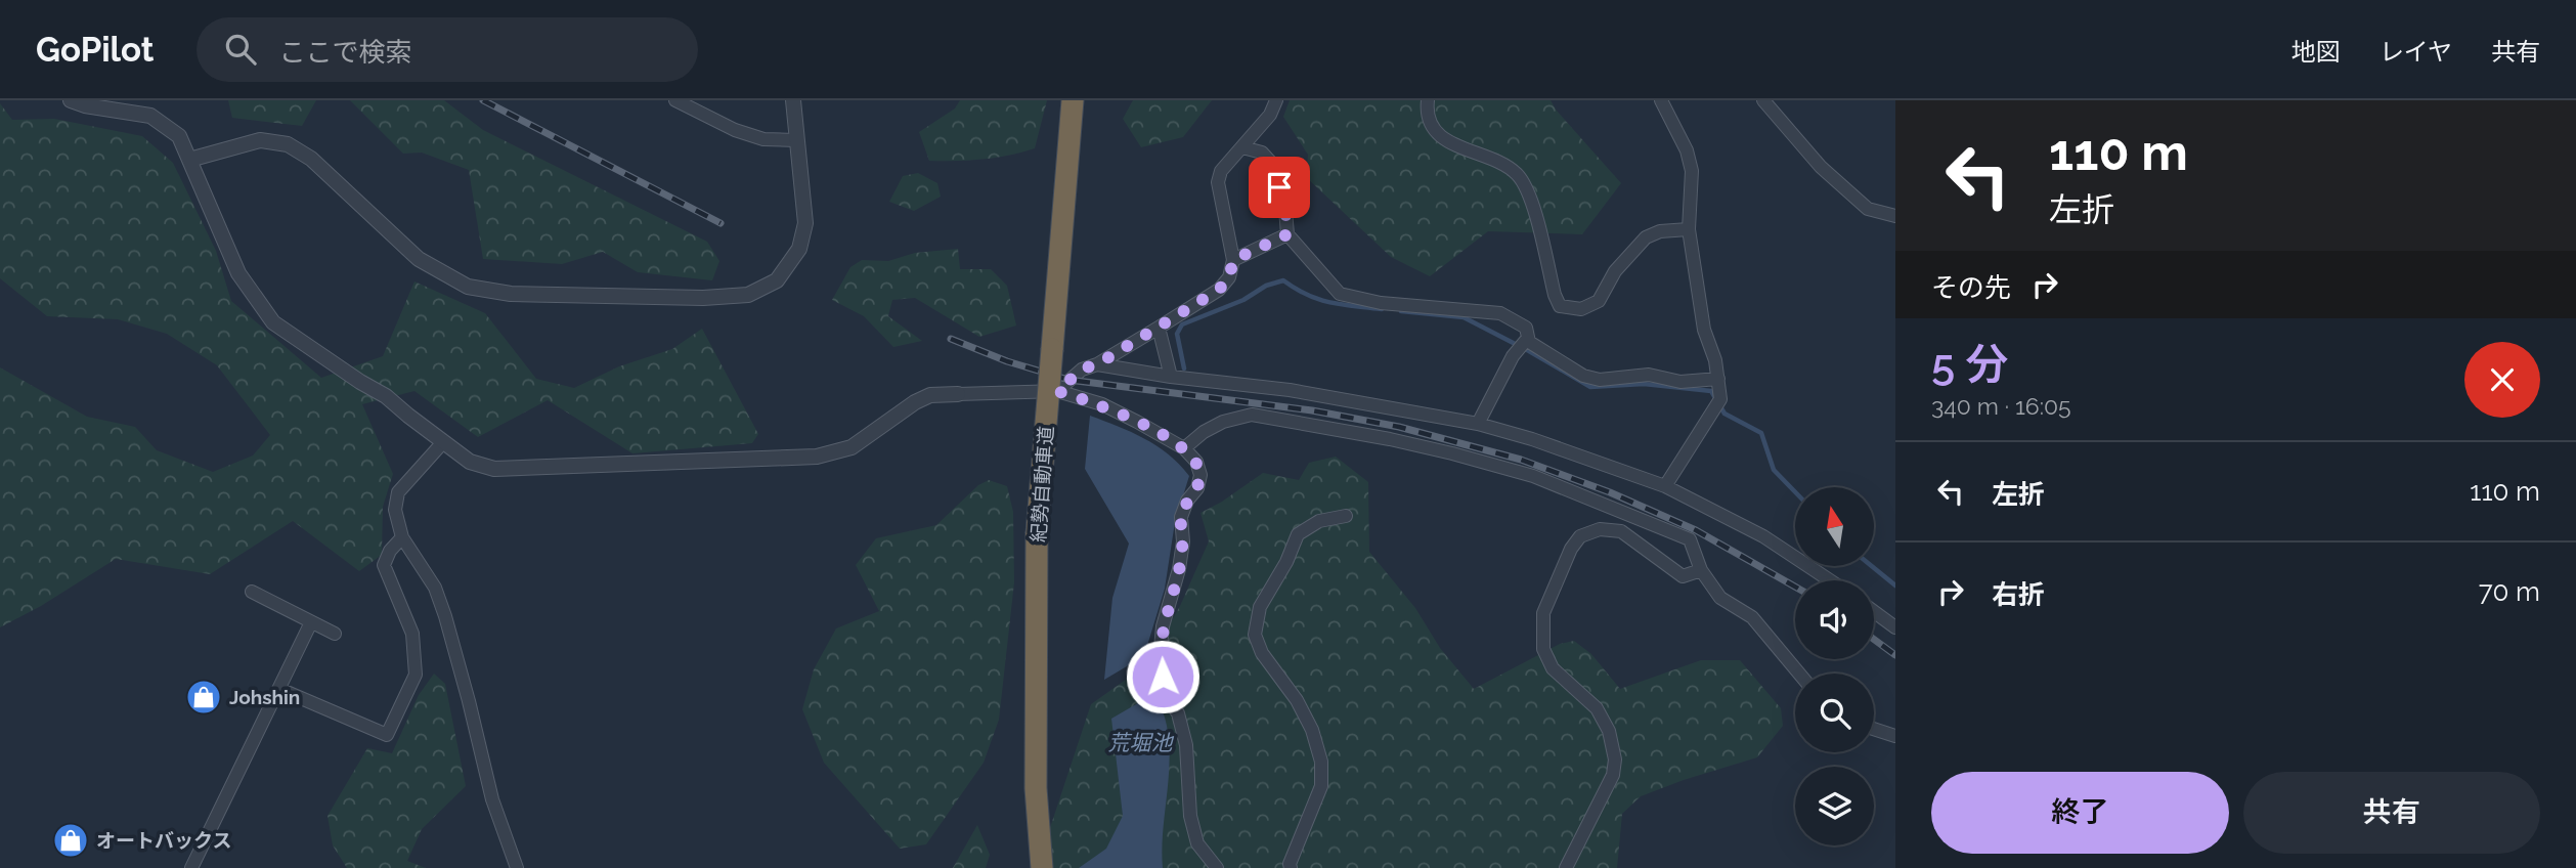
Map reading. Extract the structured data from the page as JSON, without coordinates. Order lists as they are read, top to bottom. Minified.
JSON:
{"streets":{"highway":["紀勢自動車道"]},"water":["荒堀池"],"places":{"shop":["Johshin","オートバックス"]},"north":"top","page":{"header":"GoPilot","search":"ここで検索","nav":["地図","レイヤ","共有"],"turn":["110 m","左折"],"then":"その先","heading":["5 分","340 m · 16:05"],"list":[{"name":"左折","value":"110 m"},{"name":"右折","value":"70 m"}],"buttons":["終了","共有"]}}
